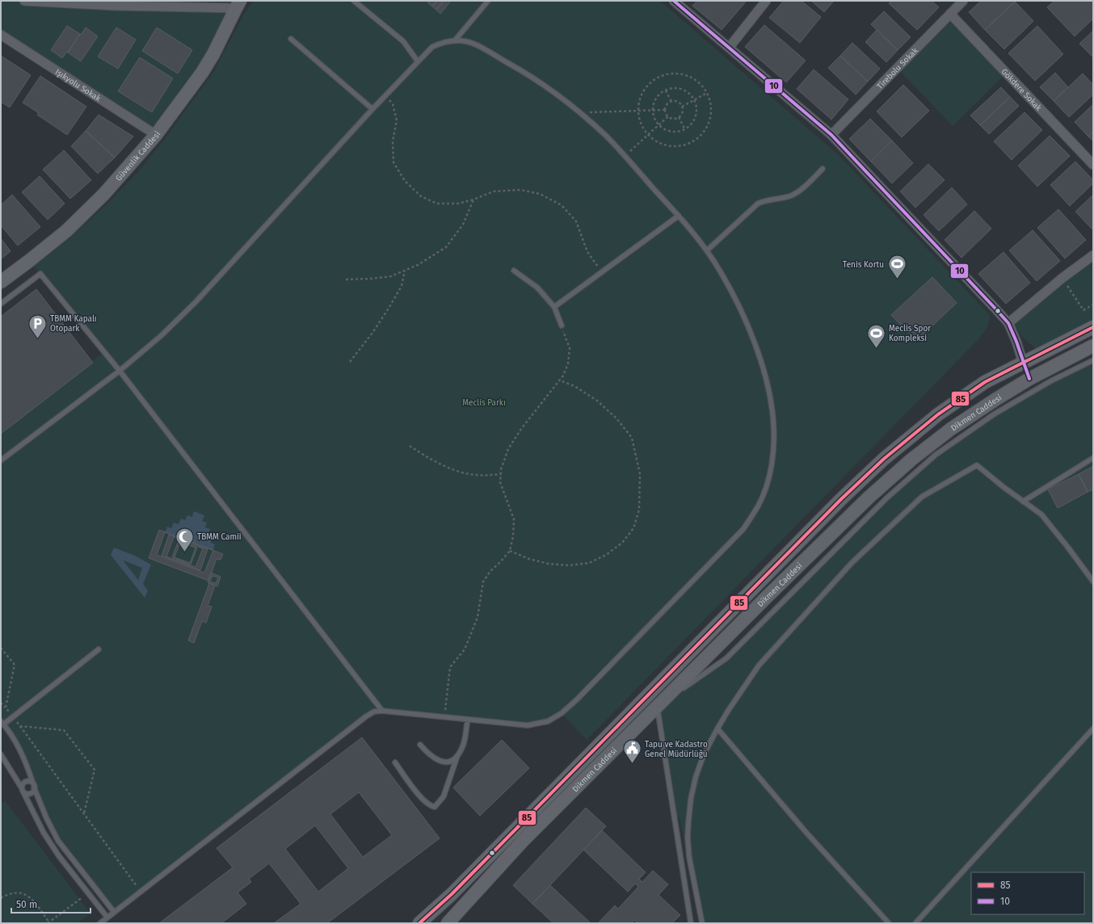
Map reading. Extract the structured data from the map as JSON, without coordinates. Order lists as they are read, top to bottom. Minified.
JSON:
{"streets":{"main road":["Güvenlik Caddesi","Dikmen Caddesi"],"street":["Tirebolu Sokak","Işıkyolu Sokak","Gökdere Sokak"]},"crossings":[["Tirebolu Sokak","Gökdere Sokak"],["Işıkyolu Sokak","Güvenlik Caddesi"]],"parks":["Meclis Parkı"],"places":{"sports":["Tenis Kortu","Meclis Spor Kompleksi"],"parking":["TBMM Kapalı Otopark"],"mosque":["TBMM Camii"],"public building":["Tapu ve Kadastro Genel Müdürlüğü"]},"lines":["transit line 10","transit line 85"],"legend":["85","10"],"scale_bar":"50 m"}
